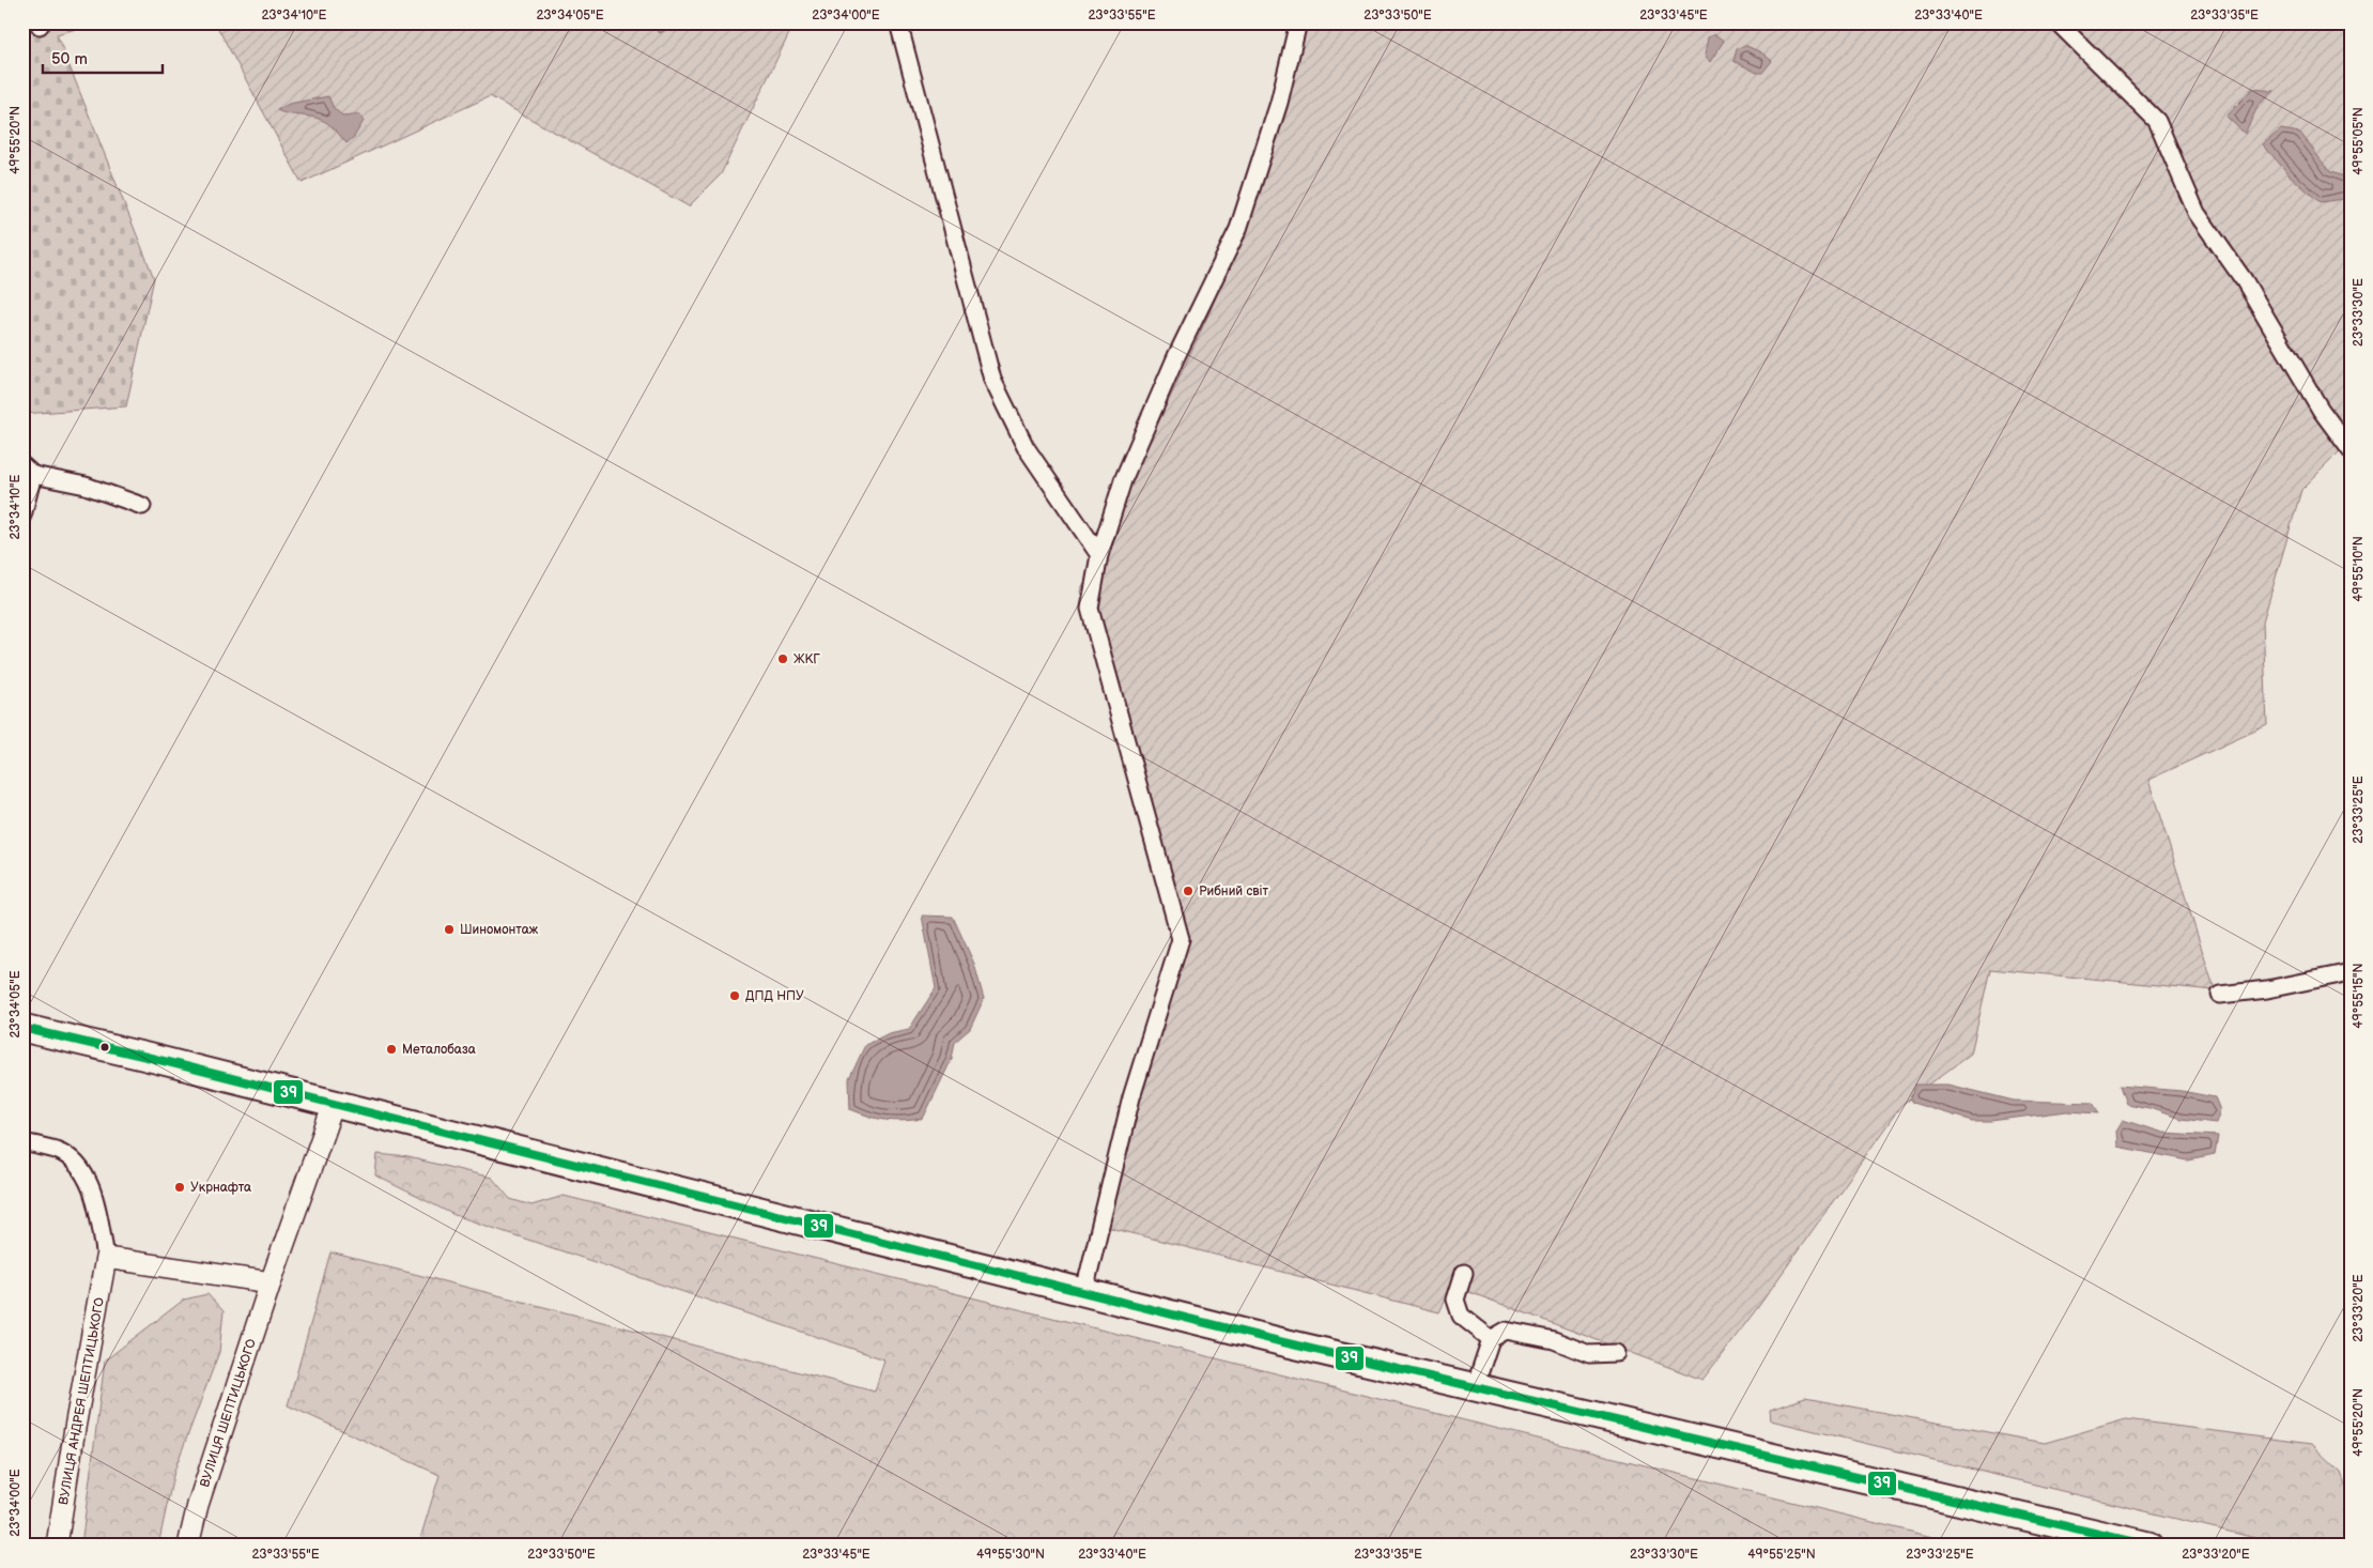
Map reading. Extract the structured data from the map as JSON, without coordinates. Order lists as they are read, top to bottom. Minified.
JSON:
{"streets":{"street":["ВУЛИЦЯ АНДРЕЯ ШЕПТИЦЬКОГО","ВУЛИЦЯ ШЕПТИЦЬКОГО"]},"places":["ЖКГ","Рибний світ","Шиномонтаж","ДПД НПУ","Металобаза","Укрнафта"],"lines":["transit line 39"],"scale_bar":"50 m","coordinates":["23°34'10\"E","23°34'05\"E","23°34'00\"E","23°33'55\"E","23°33'50\"E","23°33'45\"E","23°33'40\"E","23°33'35\"E","49°55'20\"N","49°55'05\"N","23°33'30\"E","49°55'10\"N","23°33'25\"E","49°55'15\"N","23°33'20\"E","49°55'30\"N","49°55'25\"N"]}
